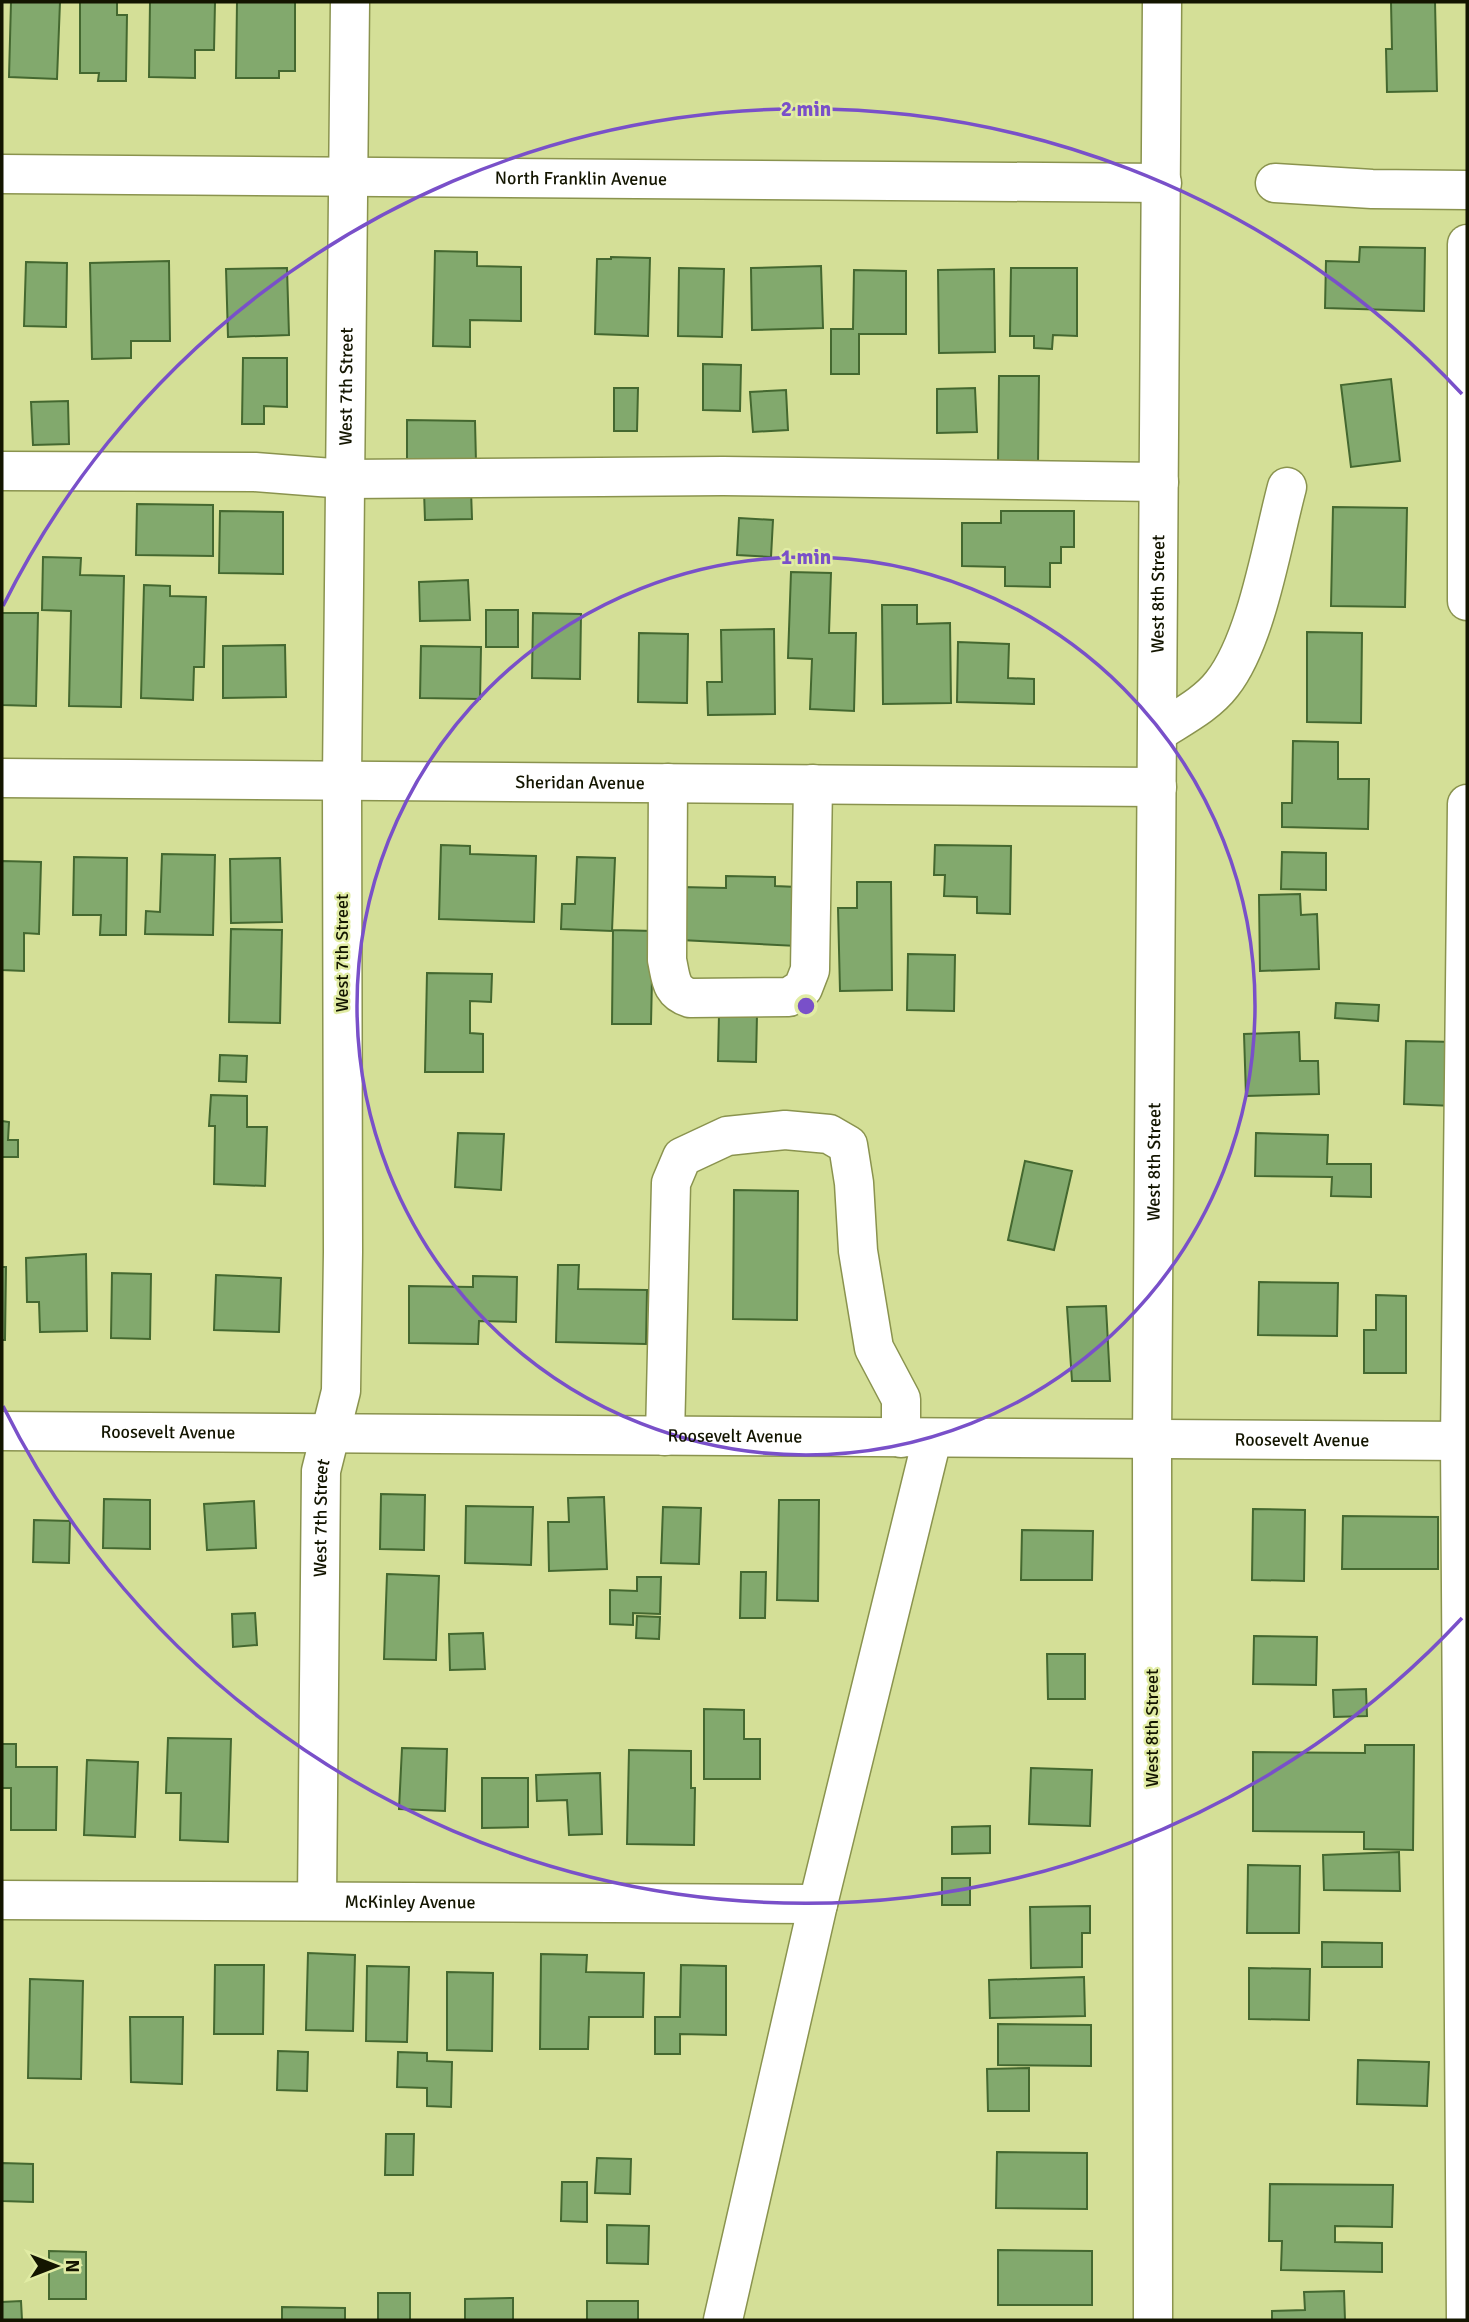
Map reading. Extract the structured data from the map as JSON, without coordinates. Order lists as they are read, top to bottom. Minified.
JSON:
{"streets":{"street":["North Franklin Avenue","West 7th Street","West 8th Street","Sheridan Avenue","Roosevelt Avenue","McKinley Avenue"]},"crossings":[["North Franklin Avenue","West 7th Street"],["North Franklin Avenue","West 8th Street"],["West 7th Street","Sheridan Avenue"],["West 7th Street","Roosevelt Avenue"],["West 7th Street","McKinley Avenue"],["West 8th Street","Sheridan Avenue"],["West 8th Street","Roosevelt Avenue"]],"north":"right","rings":["2 min","1 min"]}
